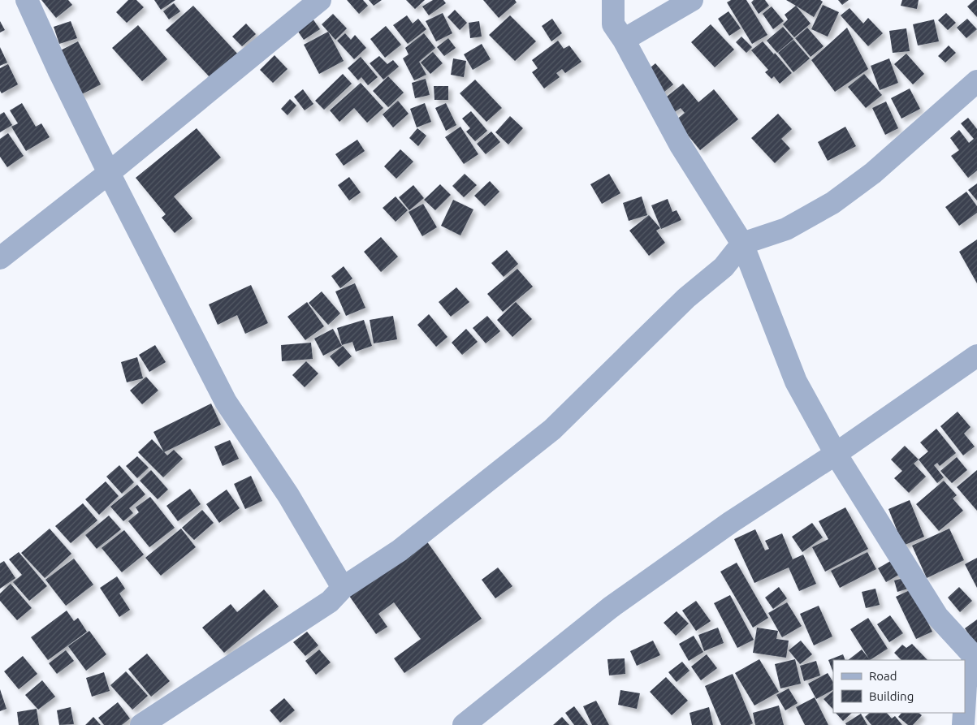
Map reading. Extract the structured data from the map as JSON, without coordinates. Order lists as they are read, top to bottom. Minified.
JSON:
{"legend":["Road","Building"]}
